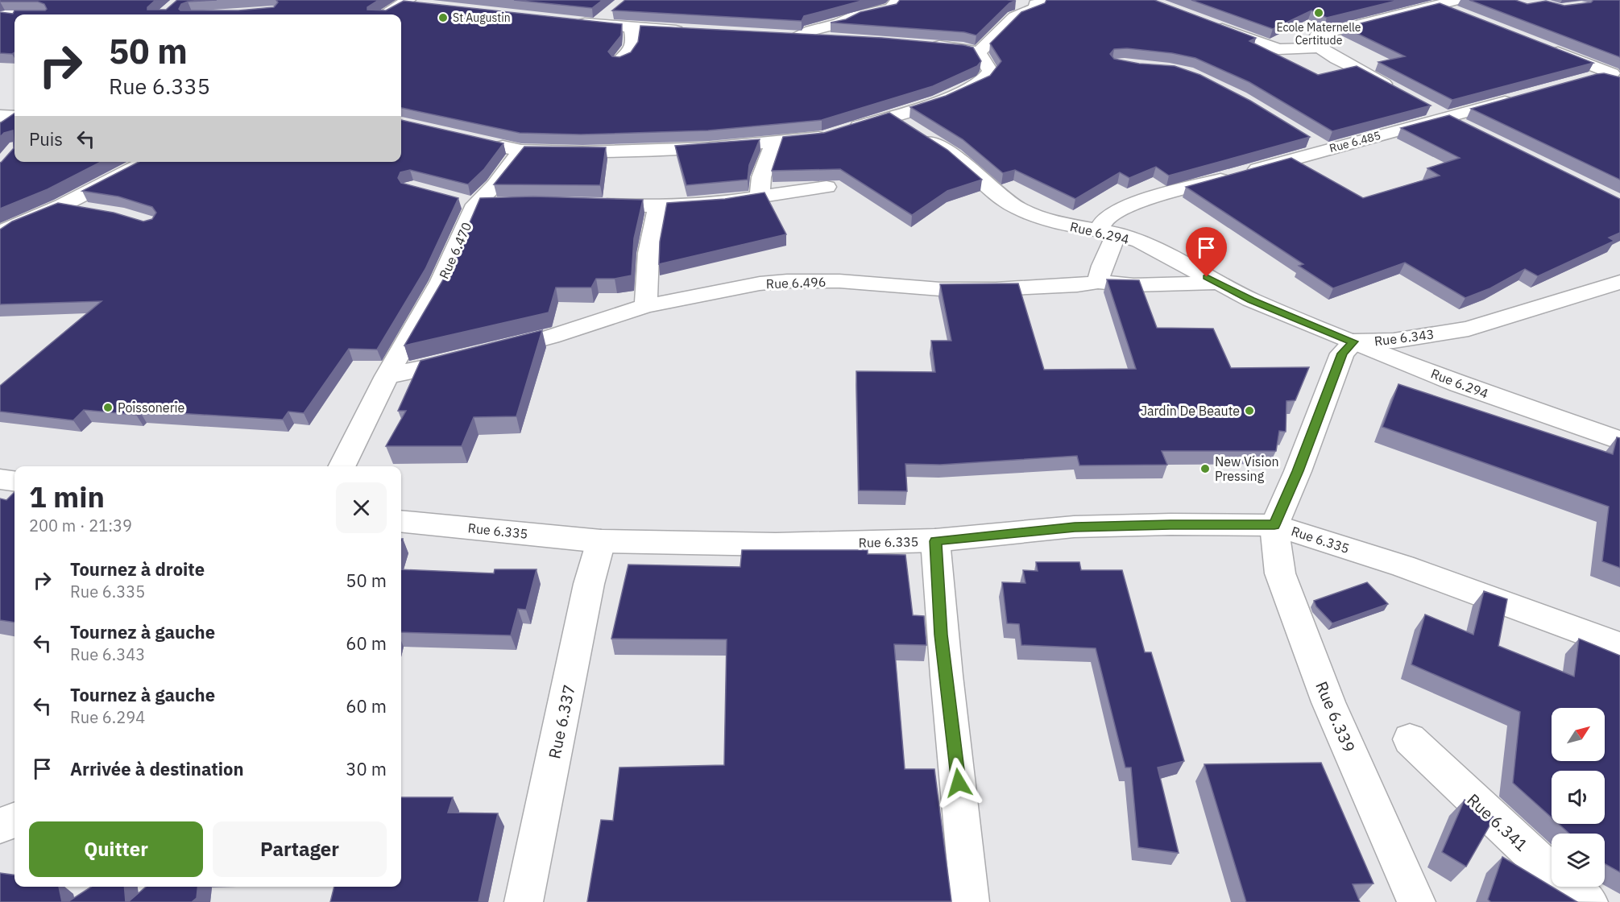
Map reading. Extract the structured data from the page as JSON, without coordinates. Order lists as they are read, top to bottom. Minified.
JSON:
{"streets":{"street":["Rue 6.485","Rue 6.294","Rue 6.470","Rue 6.496","Rue 6.343","Rue 6.335","Rue 6.339","Rue 6.337","Rue 6.341"]},"crossings":[["Rue 6.485","Rue 6.294"],["Rue 6.485","Rue 6.496"],["Rue 6.294","Rue 6.496"],["Rue 6.294","Rue 6.343"],["Rue 6.470","Rue 6.496"],["Rue 6.335","Rue 6.339"],["Rue 6.335","Rue 6.337"]],"places":["Ecole Maternelle Certitude","St Augustin","Poissonerie","Jardin De Beaute","New Vision Pressing"],"north":"top right","page":{"turn":["50 m","Rue 6.335"],"then":"Puis","heading":["1 min","200 m · 21:39"],"list":[{"name":"Tournez à droite","note":"Rue 6.335","value":"50 m"},{"name":"Tournez à gauche","note":"Rue 6.343","value":"60 m"},{"name":"Tournez à gauche","note":"Rue 6.294","value":"60 m"},{"name":"Arrivée à destination","value":"30 m"}],"buttons":["Quitter","Partager"]}}
